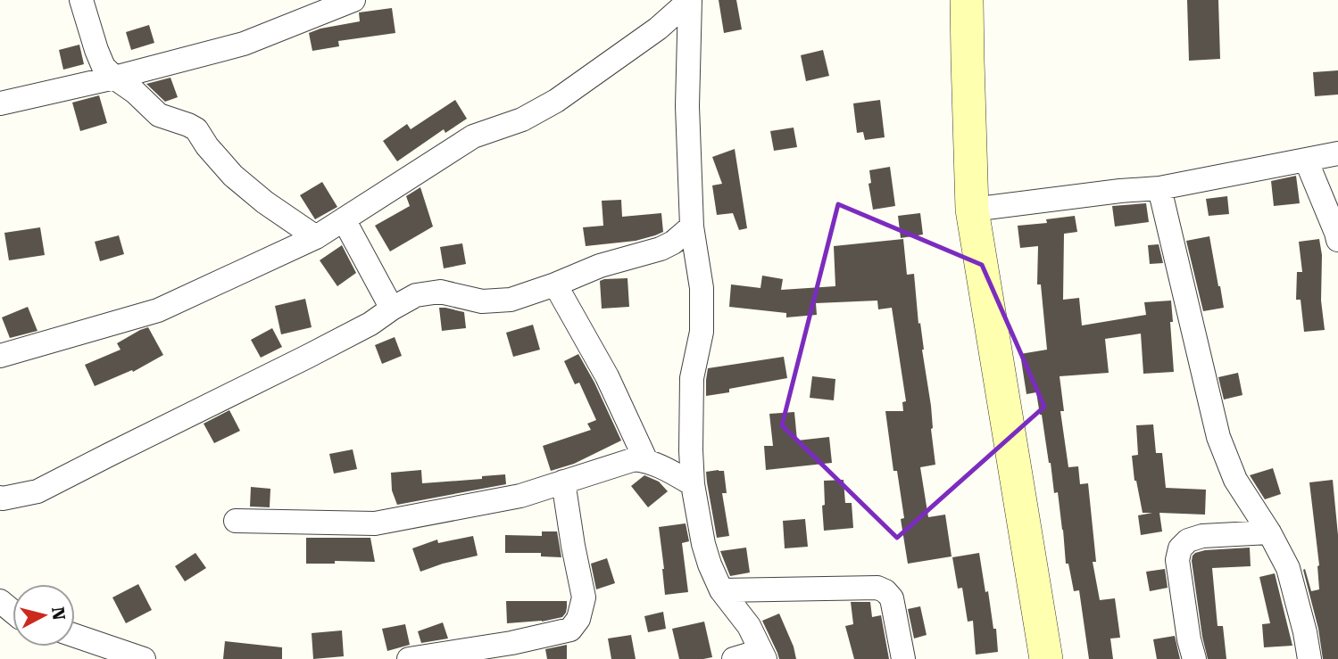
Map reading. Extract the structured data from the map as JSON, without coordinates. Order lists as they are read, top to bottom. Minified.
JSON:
{"north":"right"}
